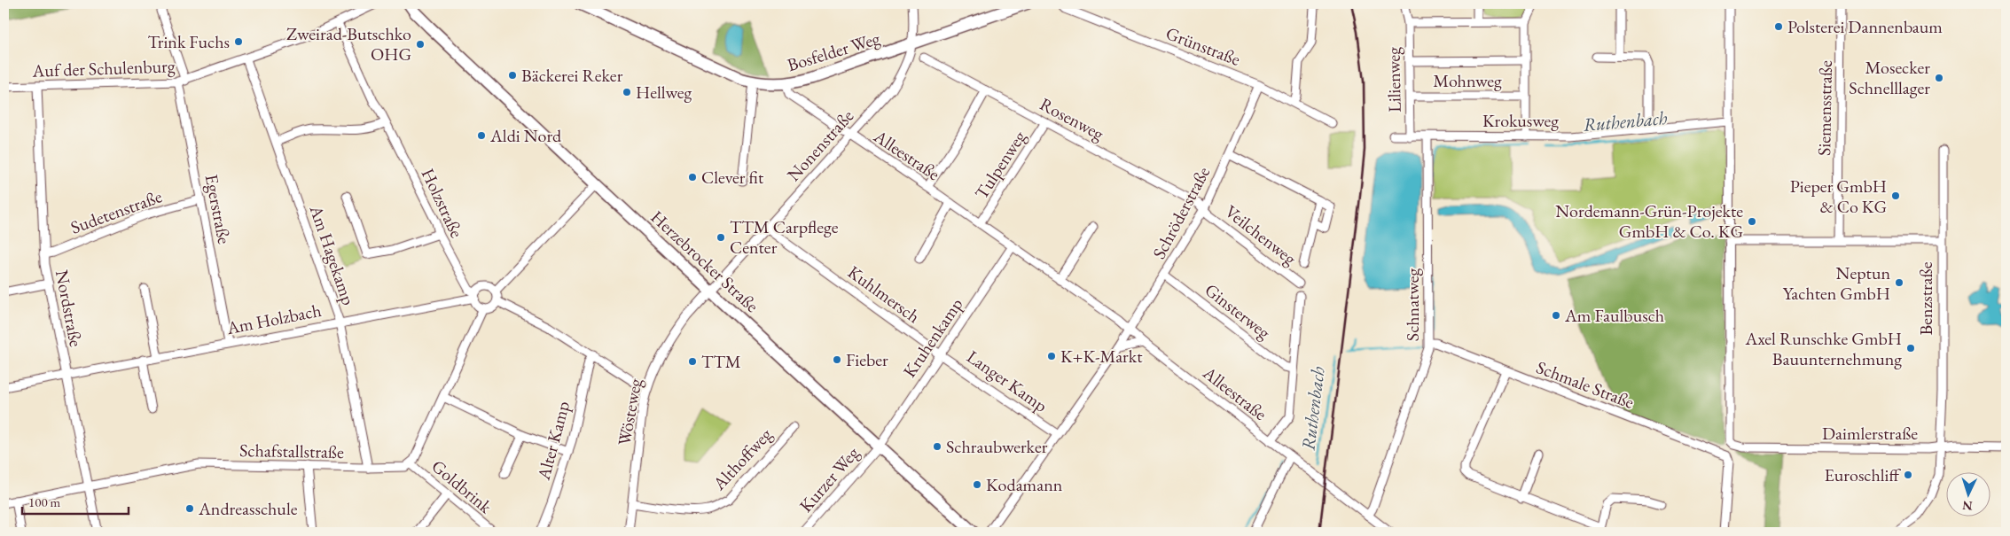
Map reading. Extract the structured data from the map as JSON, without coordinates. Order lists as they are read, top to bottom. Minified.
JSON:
{"streets":{"main road":["Bosfelder Weg","Herzebrocker Straße"],"street":["Grünstraße","Auf der Schulenburg","Lilienweg","Mohnweg","Siemensstraße","Rosenweg","Krokusweg","Nonenstraße","Alleestraße","Tulpenweg","Holzstraße","Egerstraße","Sudetenstraße","Schröderstraße","Veilchenweg","Am Hagekamp","Kuhlmersch","Benzstraße","Schnatweg","Nordstraße","Ginsterweg","Am Holzbach","Kruhenkamp","Langer Kamp","Schmale Straße","Wösteweg","Daimlerstraße","Alter Kamp","Schafstallstraße","Althoffweg","Kurzer Weg","Goldbrink"]},"crossings":[["Grünstraße","Schröderstraße"],["Bosfelder Weg","Nonenstraße"],["Bosfelder Weg","Alleestraße"],["Auf der Schulenburg","Holzstraße"],["Auf der Schulenburg","Egerstraße"],["Auf der Schulenburg","Am Hagekamp"],["Auf der Schulenburg","Nordstraße"],["Lilienweg","Mohnweg"],["Lilienweg","Krokusweg"],["Rosenweg","Tulpenweg"],["Rosenweg","Schröderstraße"],["Rosenweg","Veilchenweg"],["Krokusweg","Schnatweg"],["Nonenstraße","Alleestraße"],["Nonenstraße","Herzebrocker Straße"],["Nonenstraße","Kuhlmersch"],["Nonenstraße","Wösteweg"],["Alleestraße","Tulpenweg"],["Alleestraße","Schröderstraße"],["Alleestraße","Schnatweg"],["Alleestraße","Kruhenkamp"],["Holzstraße","Am Holzbach"],["Egerstraße","Sudetenstraße"],["Egerstraße","Am Holzbach"],["Sudetenstraße","Nordstraße"],["Schröderstraße","Veilchenweg"],["Schröderstraße","Ginsterweg"],["Schröderstraße","Langer Kamp"],["Am Hagekamp","Am Holzbach"],["Am Hagekamp","Schafstallstraße"],["Herzebrocker Straße","Kruhenkamp"],["Herzebrocker Straße","Wösteweg"],["Herzebrocker Straße","Kurzer Weg"],["Kuhlmersch","Kruhenkamp"],["Kuhlmersch","Langer Kamp"],["Benzstraße","Daimlerstraße"],["Schnatweg","Schmale Straße"],["Nordstraße","Am Holzbach"],["Nordstraße","Schafstallstraße"],["Kruhenkamp","Langer Kamp"],["Kruhenkamp","Kurzer Weg"],["Wösteweg","Althoffweg"],["Schafstallstraße","Goldbrink"]],"water":["Ruthenbach"],"places":["Polsterei Dannenbaum","Trink Fuchs","Zweirad-Butschko OHG","Bäckerei Reker","Mosecker Schnelllager","Hellweg","Aldi Nord","Clever fit","Pieper GmbH & Co KG","Nordemann-Grün-Projekte GmbH & Co. KG","TTM Carpflege Center","Neptun Yachten GmbH","Am Faulbusch","Axel Runschke GmbH Bauunternehmung","K+K-Markt","Fieber","TTM","Schraubwerker","Euroschliff","Kodamann","Andreasschule"],"scale_bar":"100 m","north":"bottom"}
